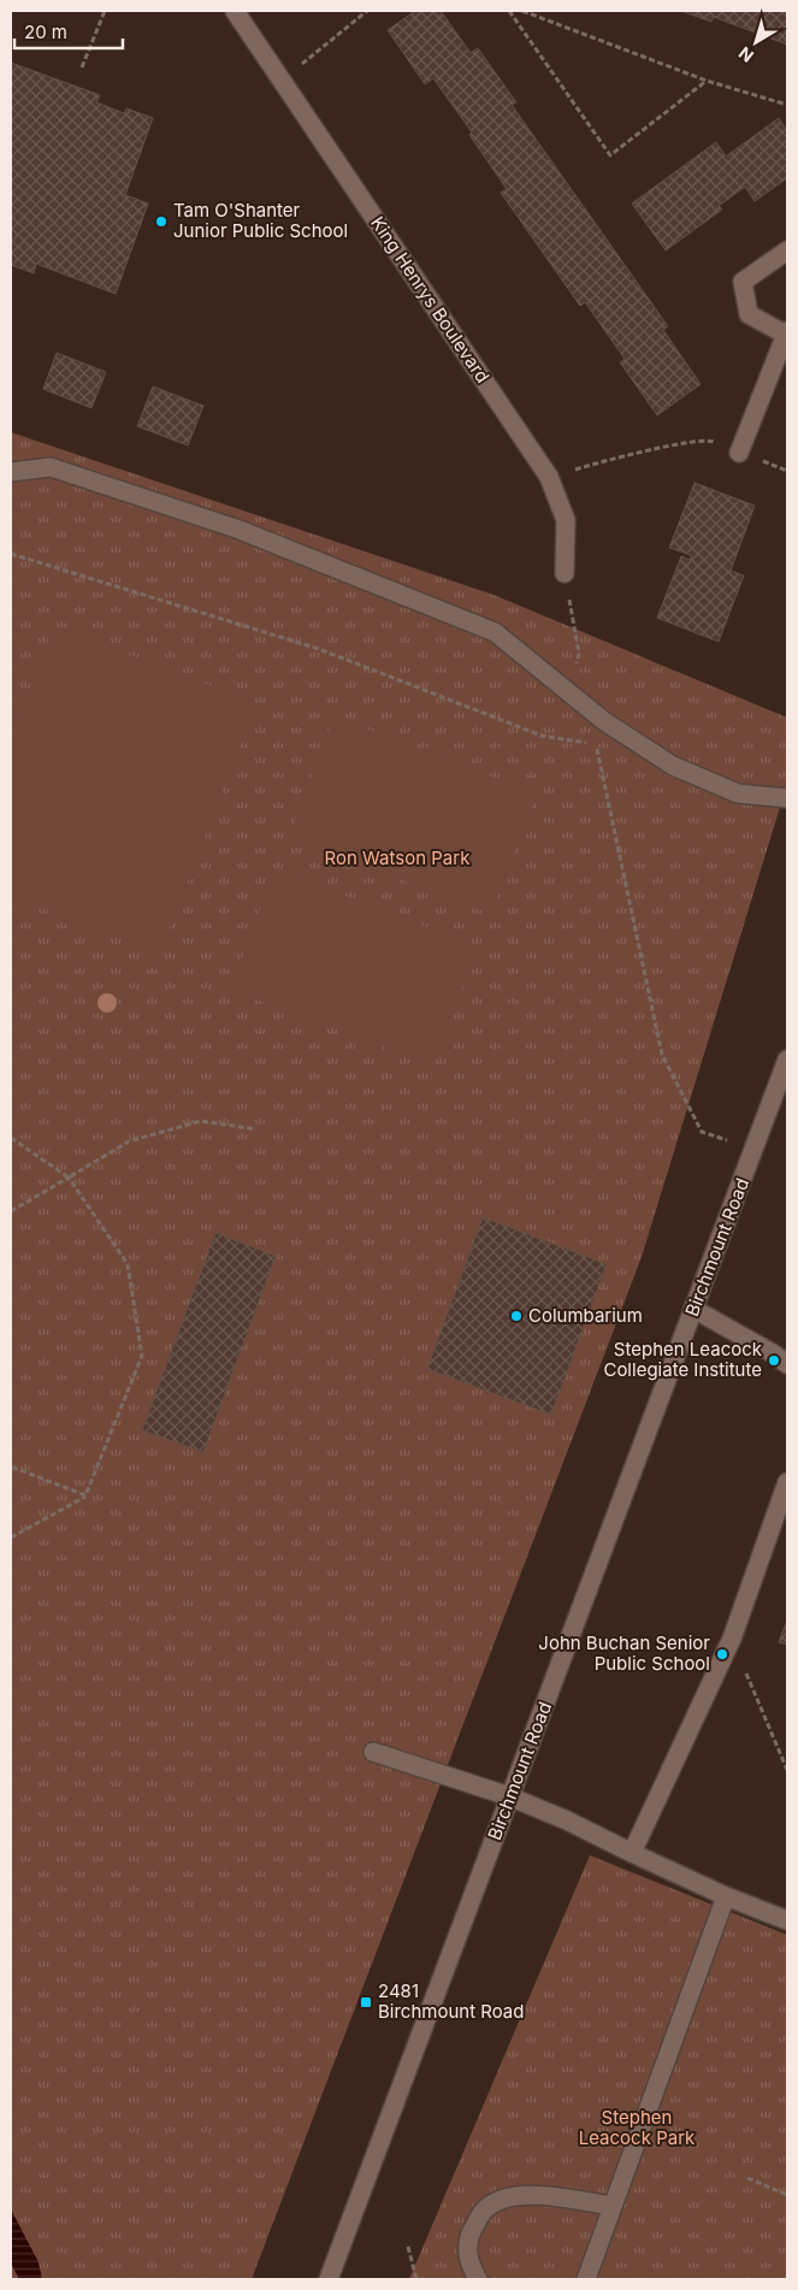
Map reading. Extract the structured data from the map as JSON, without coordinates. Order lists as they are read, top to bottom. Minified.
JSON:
{"streets":{"main road":["King Henrys Boulevard","Birchmount Road"]},"parks":["Ron Watson Park","Stephen Leacock Park"],"places":{"other":["Tam O'Shanter Junior Public School","Columbarium","Stephen Leacock Collegiate Institute","John Buchan Senior Public School"],"transit":["2481 Birchmount Road"]},"scale_bar":"20 m","north":"bottom left"}
